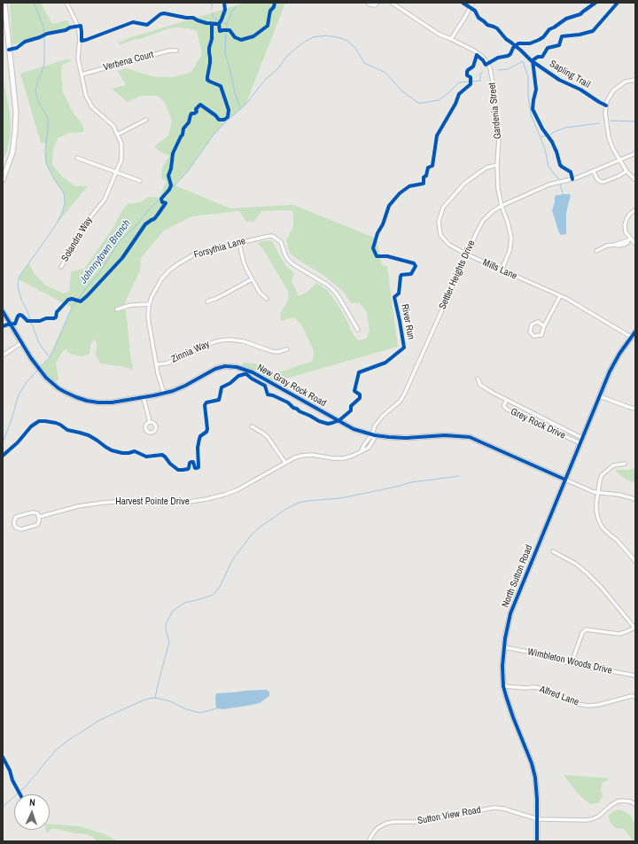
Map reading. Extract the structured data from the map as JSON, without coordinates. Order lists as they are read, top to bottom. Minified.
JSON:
{"streets":{"street":["Verbena Court","Gardenia Street","Solandra Way","Forsythia Lane","Mills Lane","Settler Heights Drive","Zinnia Way","New Gray Rock Road","Grey Rock Drive","Harvest Pointe Drive","North Sutton Road","Wimbleton Woods Drive","Alfred Lane","Sutton View Road"],"cycle path":["Sapling Trail","River Run"]},"crossings":[["Verbena Court","Solandra Way"],["Gardenia Street","Mills Lane"],["Gardenia Street","Settler Heights Drive"],["Forsythia Lane","Zinnia Way"],["Forsythia Lane","New Gray Rock Road"],["Mills Lane","Settler Heights Drive"],["Mills Lane","North Sutton Road"],["Settler Heights Drive","New Gray Rock Road"],["Settler Heights Drive","Harvest Pointe Drive"],["New Gray Rock Road","North Sutton Road"],["Grey Rock Drive","North Sutton Road"],["North Sutton Road","Wimbleton Woods Drive"],["North Sutton Road","Alfred Lane"],["North Sutton Road","Sutton View Road"]],"water":["Johnnytown Branch"],"north":"top"}
